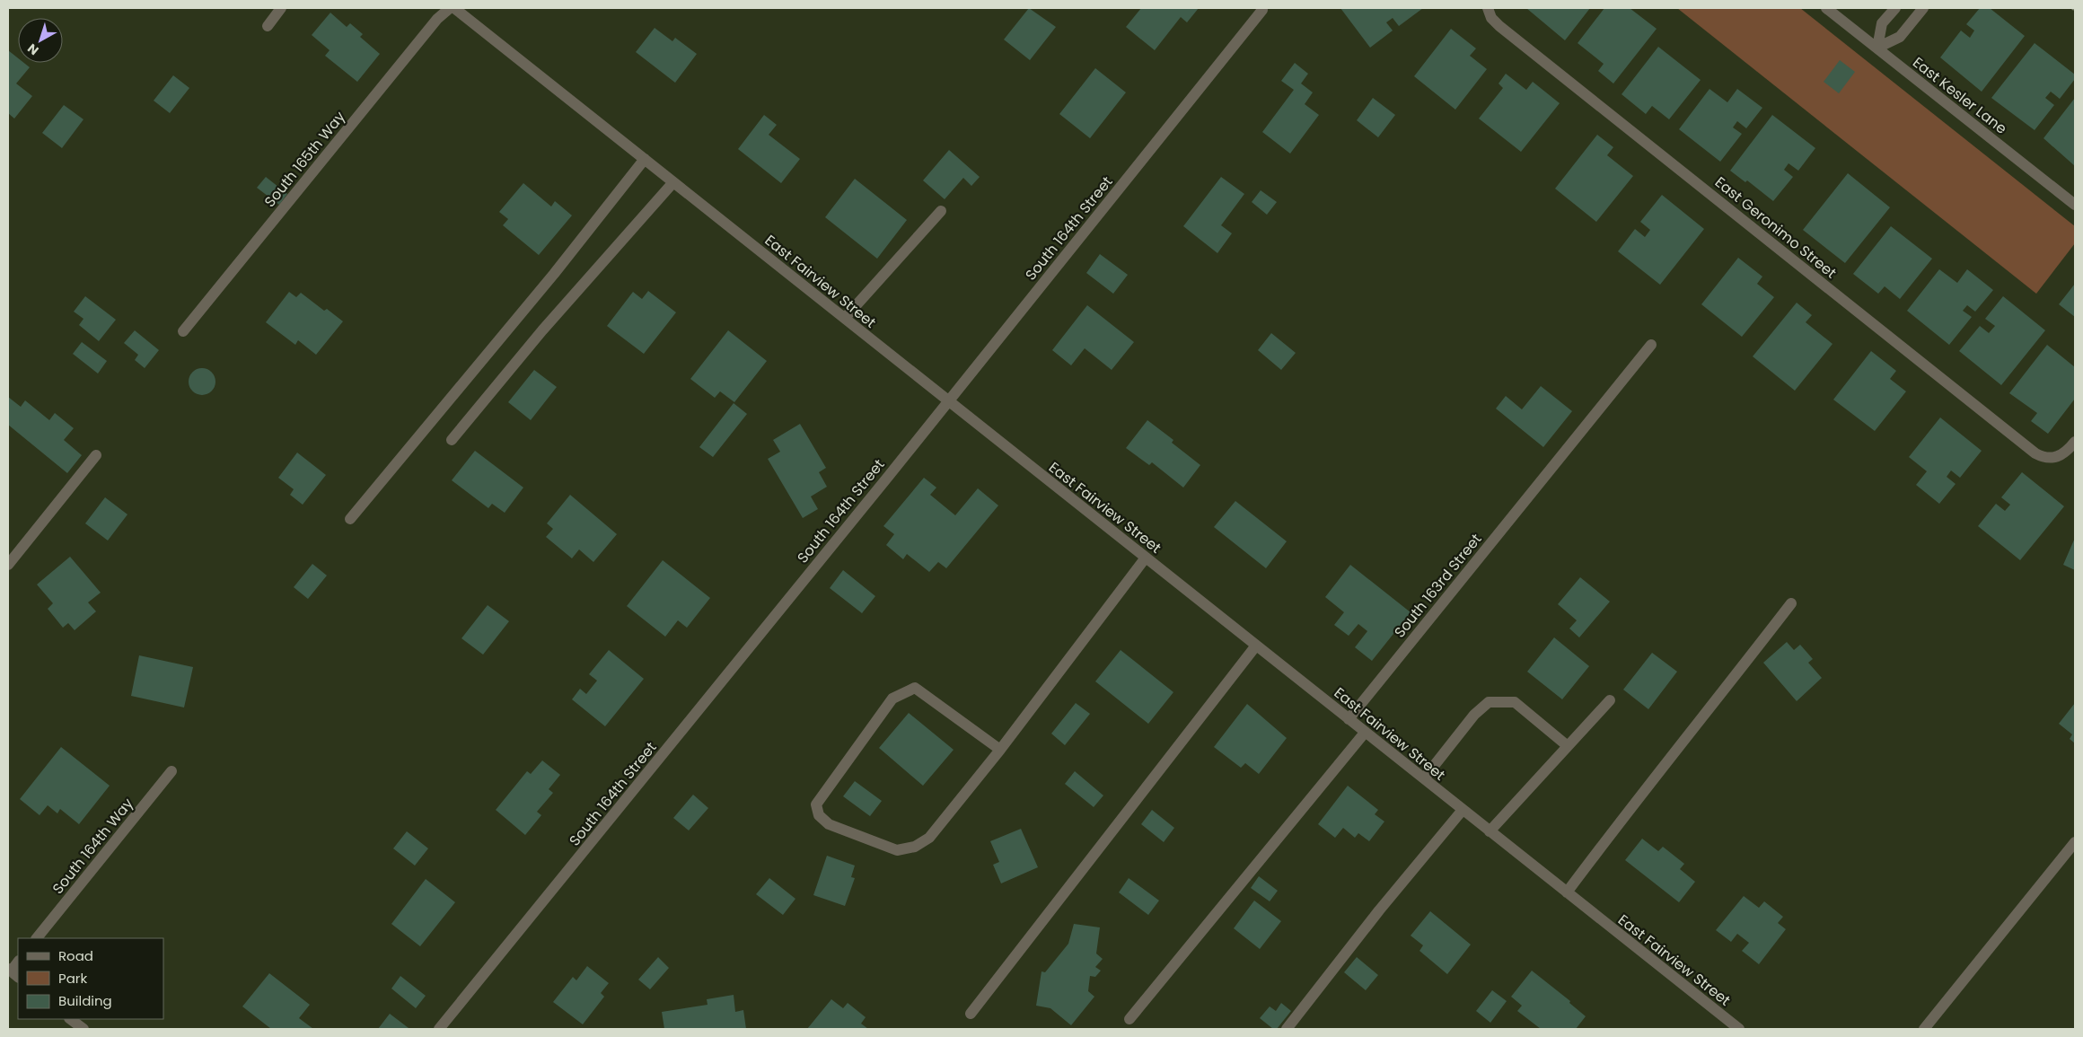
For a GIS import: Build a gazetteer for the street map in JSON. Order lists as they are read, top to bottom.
{
  "streets": {
    "street": [
      "East Kesler Lane",
      "South 165th Way",
      "East Geronimo Street",
      "South 164th Street",
      "East Fairview Street",
      "South 163rd Street",
      "South 164th Way"
    ]
  },
  "crossings": [
    ["South 164th Street", "East Fairview Street"],
    ["East Fairview Street", "South 163rd Street"]
  ],
  "legend": ["Road", "Park", "Building"],
  "north": "bottom left"
}
